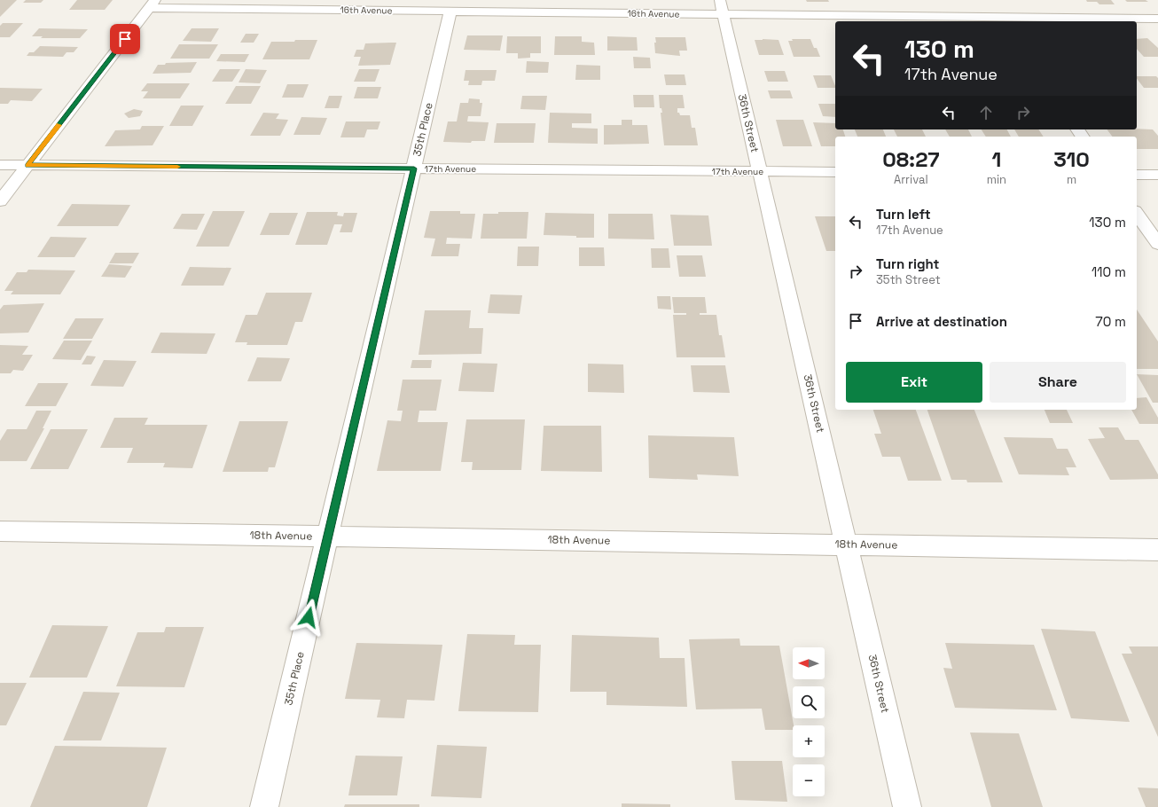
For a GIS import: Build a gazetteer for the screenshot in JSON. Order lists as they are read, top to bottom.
{
  "streets": {
    "street": [
      "16th Avenue",
      "36th Street",
      "35th Place",
      "17th Avenue",
      "18th Avenue"
    ]
  },
  "crossings": [
    ["16th Avenue", "36th Street"],
    ["16th Avenue", "35th Place"],
    ["36th Street", "17th Avenue"],
    ["36th Street", "18th Avenue"],
    ["35th Place", "17th Avenue"],
    ["35th Place", "18th Avenue"]
  ],
  "north": "left",
  "page": {
    "turn": ["130 m", "17th Avenue"],
    "eta": [
      "08:27",
      "Arrival",
      "1",
      "min",
      "310",
      "m"
    ],
    "list": [
      {
        "name": "Turn left",
        "note": "17th Avenue",
        "value": "130 m"
      },
      {
        "name": "Turn right",
        "note": "35th Street",
        "value": "110 m"
      },
      {
        "name": "Arrive at destination",
        "value": "70 m"
      }
    ],
    "buttons": ["Exit", "Share"],
    "map_buttons": ["+", "−"]
  }
}
